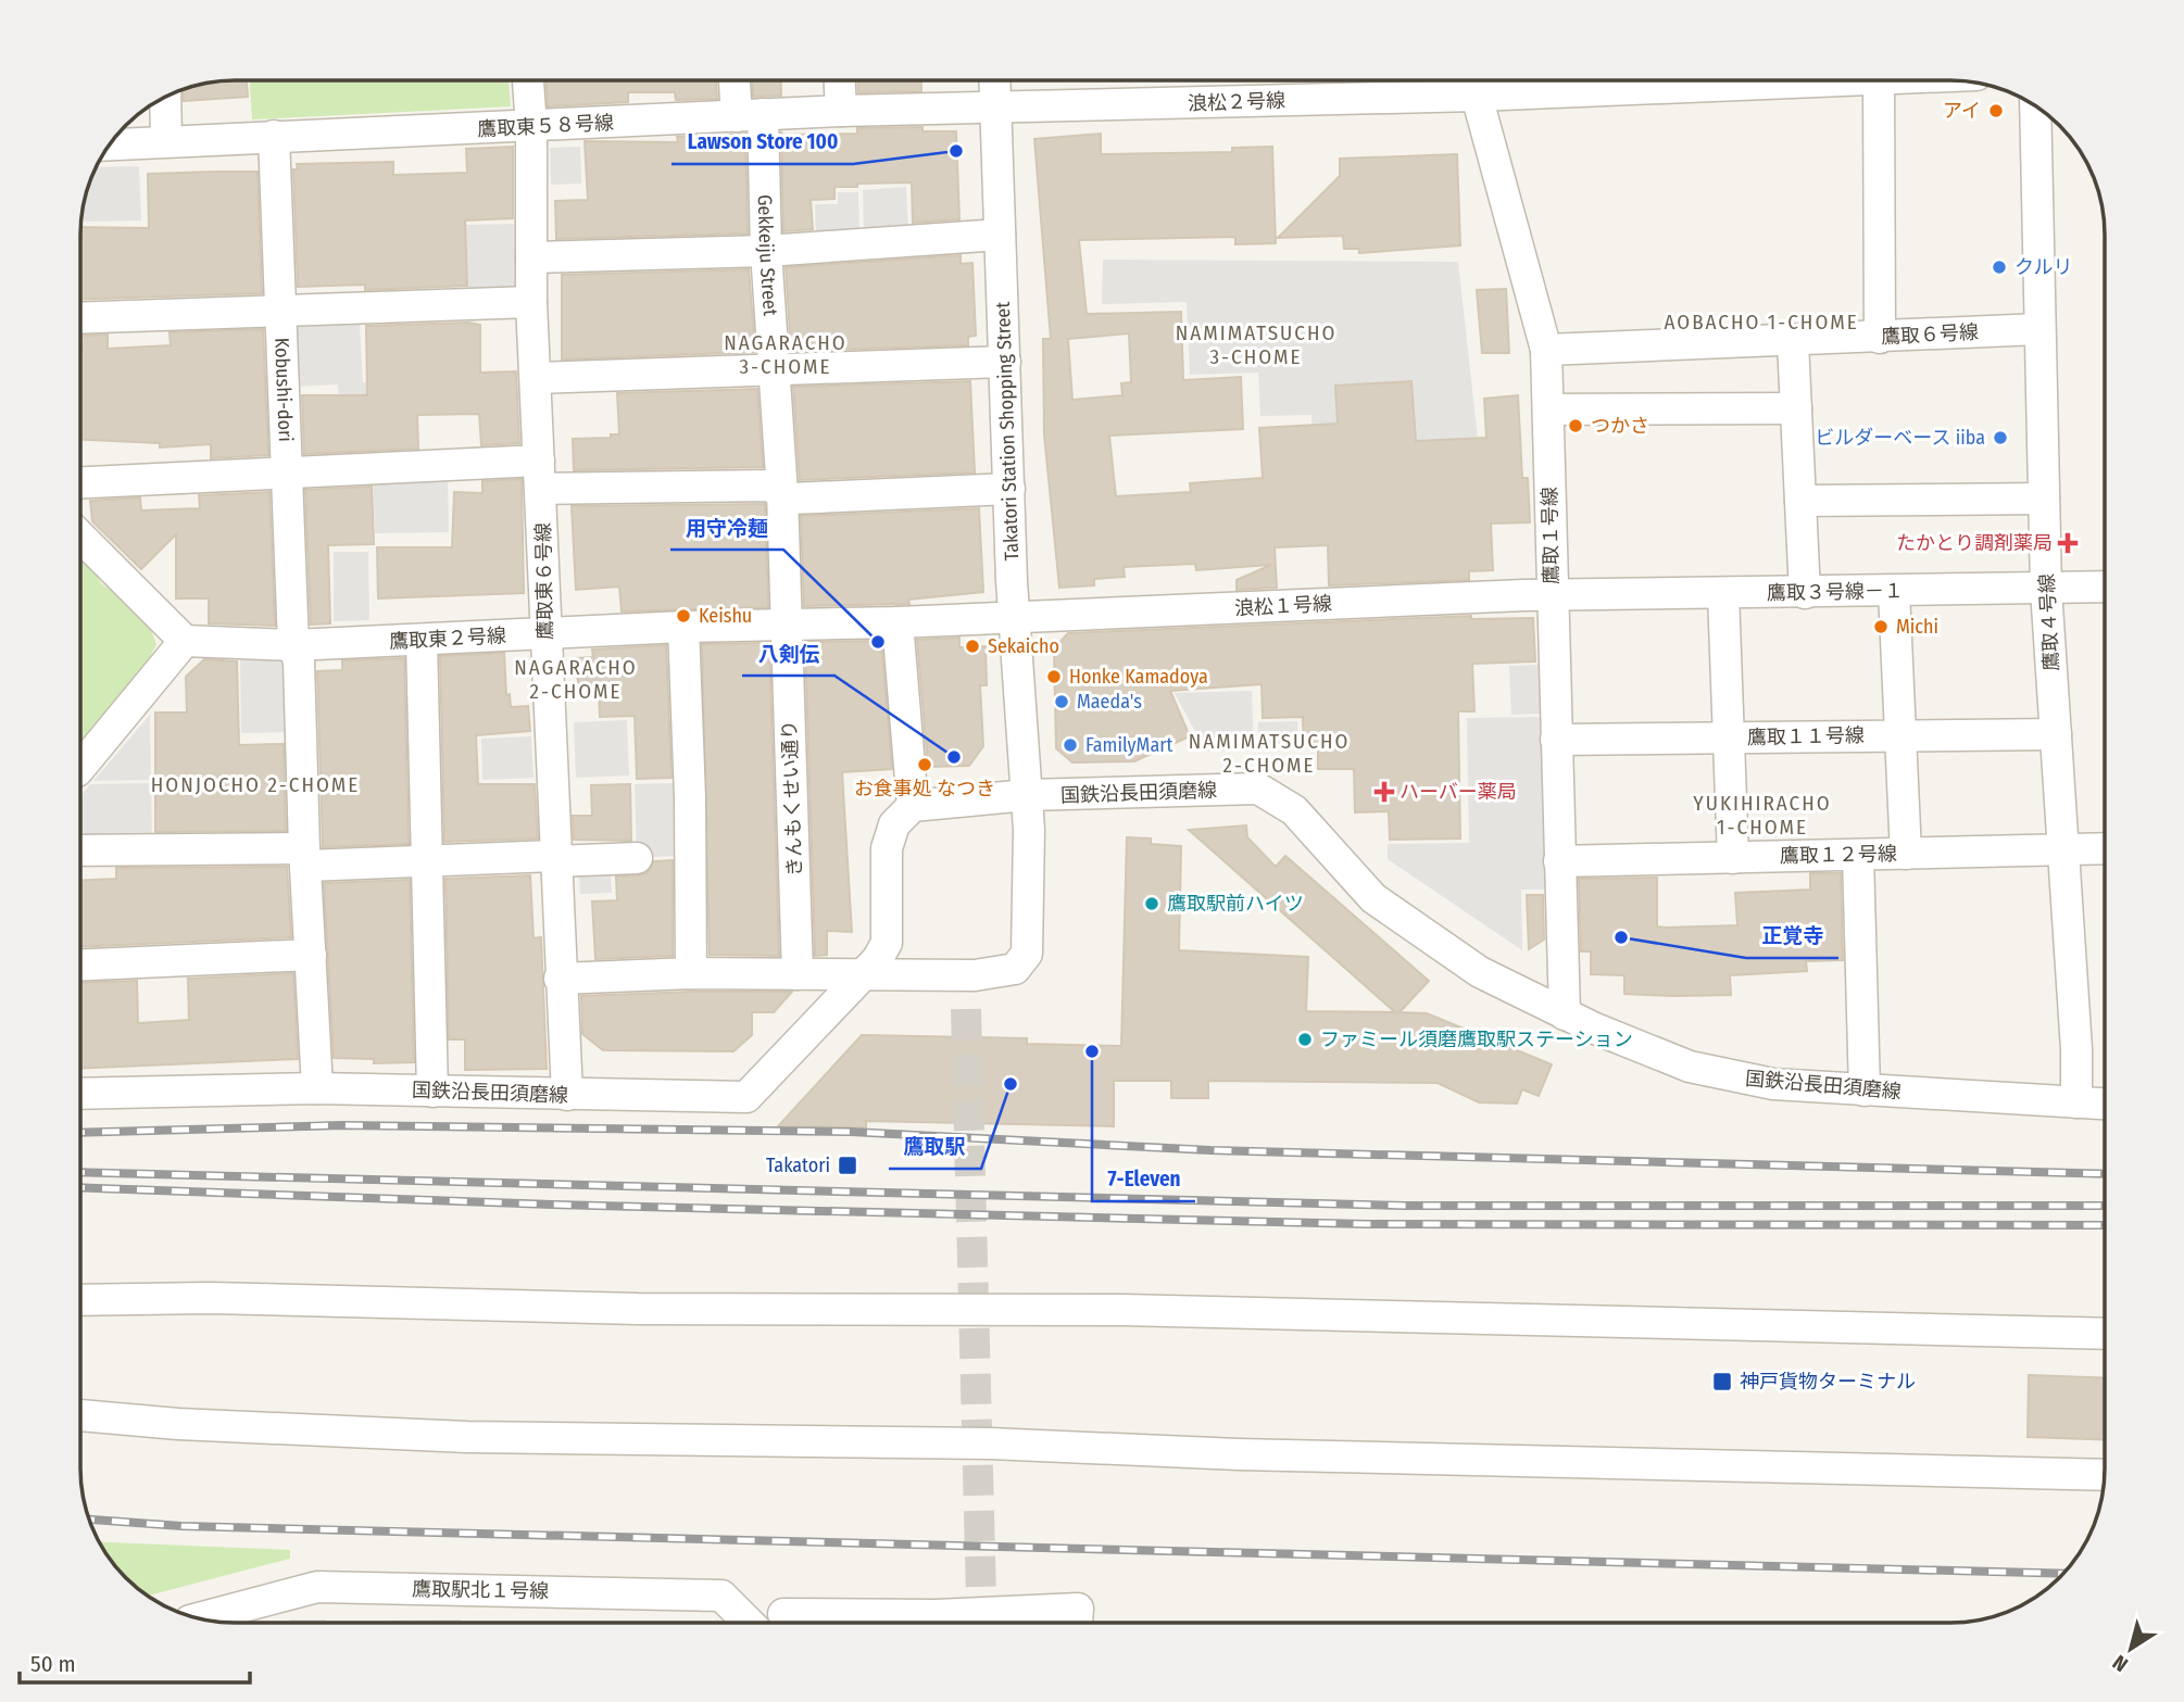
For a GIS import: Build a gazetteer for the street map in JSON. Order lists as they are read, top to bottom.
{
  "streets": {
    "street": [
      "浪松２号線",
      "鷹取東５８号線",
      "Gekkeiju Street",
      "鷹取６号線",
      "Kobushi-dori",
      "Takatori Station Shopping Street",
      "鷹取１号線",
      "鷹取東６号線",
      "鷹取３号線－１",
      "浪松１号線",
      "鷹取４号線",
      "鷹取東２号線",
      "鷹取１１号線",
      "国鉄沿長田須磨線",
      "きんもくせい通り",
      "鷹取１２号線",
      "鷹取駅北１号線"
    ]
  },
  "crossings": [
    ["浪松２号線", "鷹取東５８号線"],
    ["浪松２号線", "Takatori Station Shopping Street"],
    ["浪松２号線", "鷹取１号線"],
    ["鷹取東５８号線", "Gekkeiju Street"],
    ["鷹取東５８号線", "Kobushi-dori"],
    ["鷹取東５８号線", "Takatori Station Shopping Street"],
    ["鷹取東５８号線", "鷹取東６号線"],
    ["Gekkeiju Street", "鷹取東２号線"],
    ["Gekkeiju Street", "きんもくせい通り"],
    ["鷹取６号線", "鷹取１号線"],
    ["鷹取６号線", "鷹取４号線"],
    ["Kobushi-dori", "鷹取東２号線"],
    ["Kobushi-dori", "国鉄沿長田須磨線"],
    ["Takatori Station Shopping Street", "浪松１号線"],
    ["Takatori Station Shopping Street", "鷹取東２号線"],
    ["Takatori Station Shopping Street", "国鉄沿長田須磨線"],
    ["鷹取１号線", "鷹取３号線－１"],
    ["鷹取１号線", "浪松１号線"],
    ["鷹取１号線", "鷹取１１号線"],
    ["鷹取１号線", "国鉄沿長田須磨線"],
    ["鷹取１号線", "鷹取１２号線"],
    ["鷹取東６号線", "鷹取東２号線"],
    ["鷹取東６号線", "国鉄沿長田須磨線"],
    ["鷹取３号線－１", "浪松１号線"],
    ["鷹取３号線－１", "鷹取４号線"],
    ["浪松１号線", "鷹取東２号線"],
    ["鷹取４号線", "鷹取１１号線"],
    ["鷹取４号線", "国鉄沿長田須磨線"],
    ["鷹取４号線", "鷹取１２号線"],
    ["鷹取東２号線", "きんもくせい通り"]
  ],
  "districts": [
    "AOBACHO 1-CHOME",
    "NAMIMATSUCHO 3-CHOME",
    "NAGARACHO 3-CHOME",
    "NAGARACHO 2-CHOME",
    "NAMIMATSUCHO 2-CHOME",
    "HONJOCHO 2-CHOME",
    "YUKIHIRACHO 1-CHOME"
  ],
  "places": {
    "other": [
      "アイ",
      "Lawson Store 100",
      "クルリ",
      "つかさ",
      "ビルダーベース iiba",
      "Keishu",
      "Michi",
      "用守冷麺",
      "Sekaicho",
      "Honke Kamadoya",
      "Maeda's",
      "FamilyMart",
      "八剣伝",
      "お食事処 なつき",
      "鷹取駅前ハイツ",
      "正覚寺",
      "ファミール須磨鷹取駅ステーション",
      "7-Eleven",
      "鷹取駅"
    ],
    "health": ["たかとり調剤薬局", "ハーバー薬局"],
    "transit": ["Takatori", "神戸貨物ターミナル"]
  },
  "scale_bar": "50 m",
  "north": "bottom left"
}
